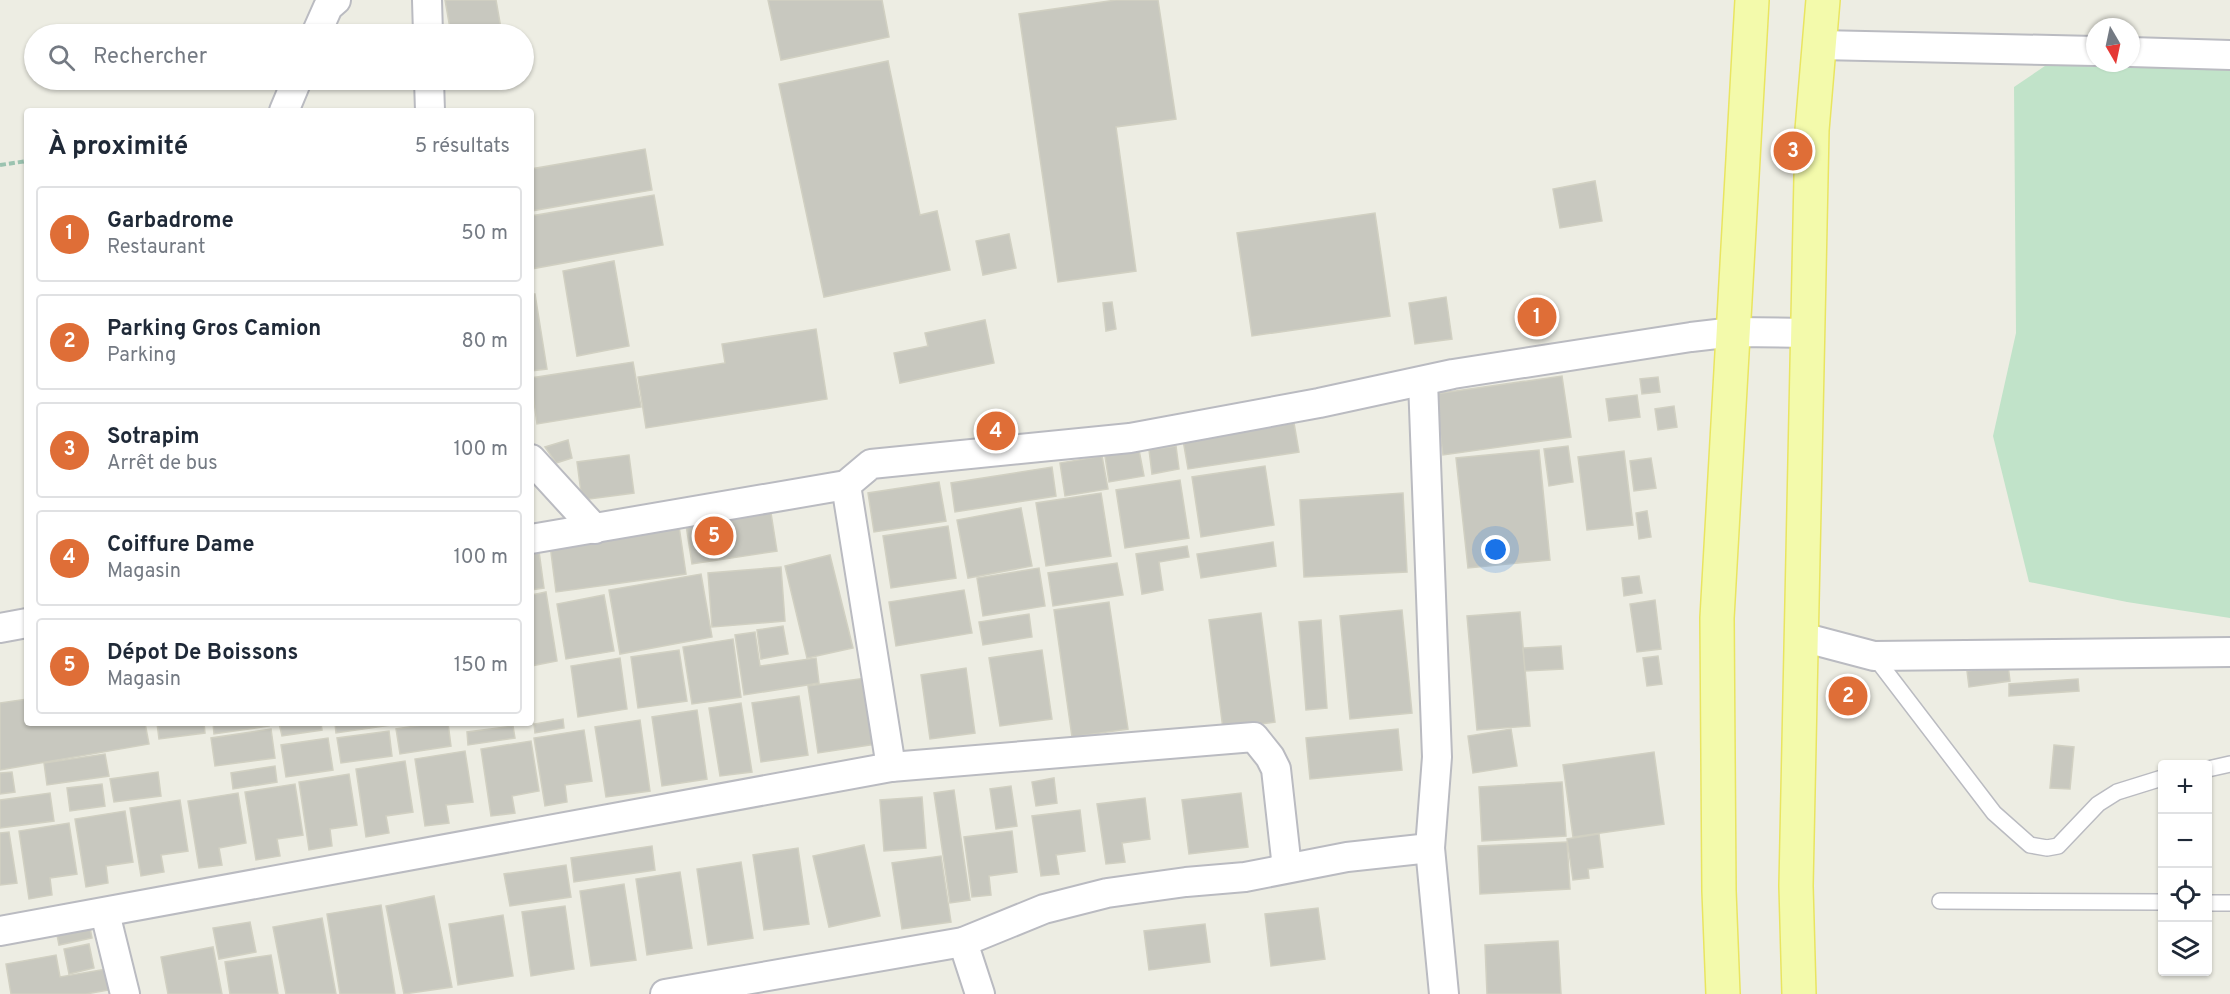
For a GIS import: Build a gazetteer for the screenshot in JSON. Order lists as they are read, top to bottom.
{
  "north": "bottom",
  "page": {
    "search": "Rechercher",
    "heading": ["À proximité", "5 résultats"],
    "pins": [
      "3",
      "1",
      "4",
      "5",
      "2"
    ],
    "list": [
      {
        "mark": "1",
        "name": "Garbadrome",
        "note": "Restaurant",
        "value": "50 m"
      },
      {
        "mark": "2",
        "name": "Parking Gros Camion",
        "note": "Parking",
        "value": "80 m"
      },
      {
        "mark": "3",
        "name": "Sotrapim",
        "note": "Arrêt de bus",
        "value": "100 m"
      },
      {
        "mark": "4",
        "name": "Coiffure Dame",
        "note": "Magasin",
        "value": "100 m"
      },
      {
        "mark": "5",
        "name": "Dépot De Boissons",
        "note": "Magasin",
        "value": "150 m"
      }
    ],
    "map_buttons": ["+", "−"]
  }
}
